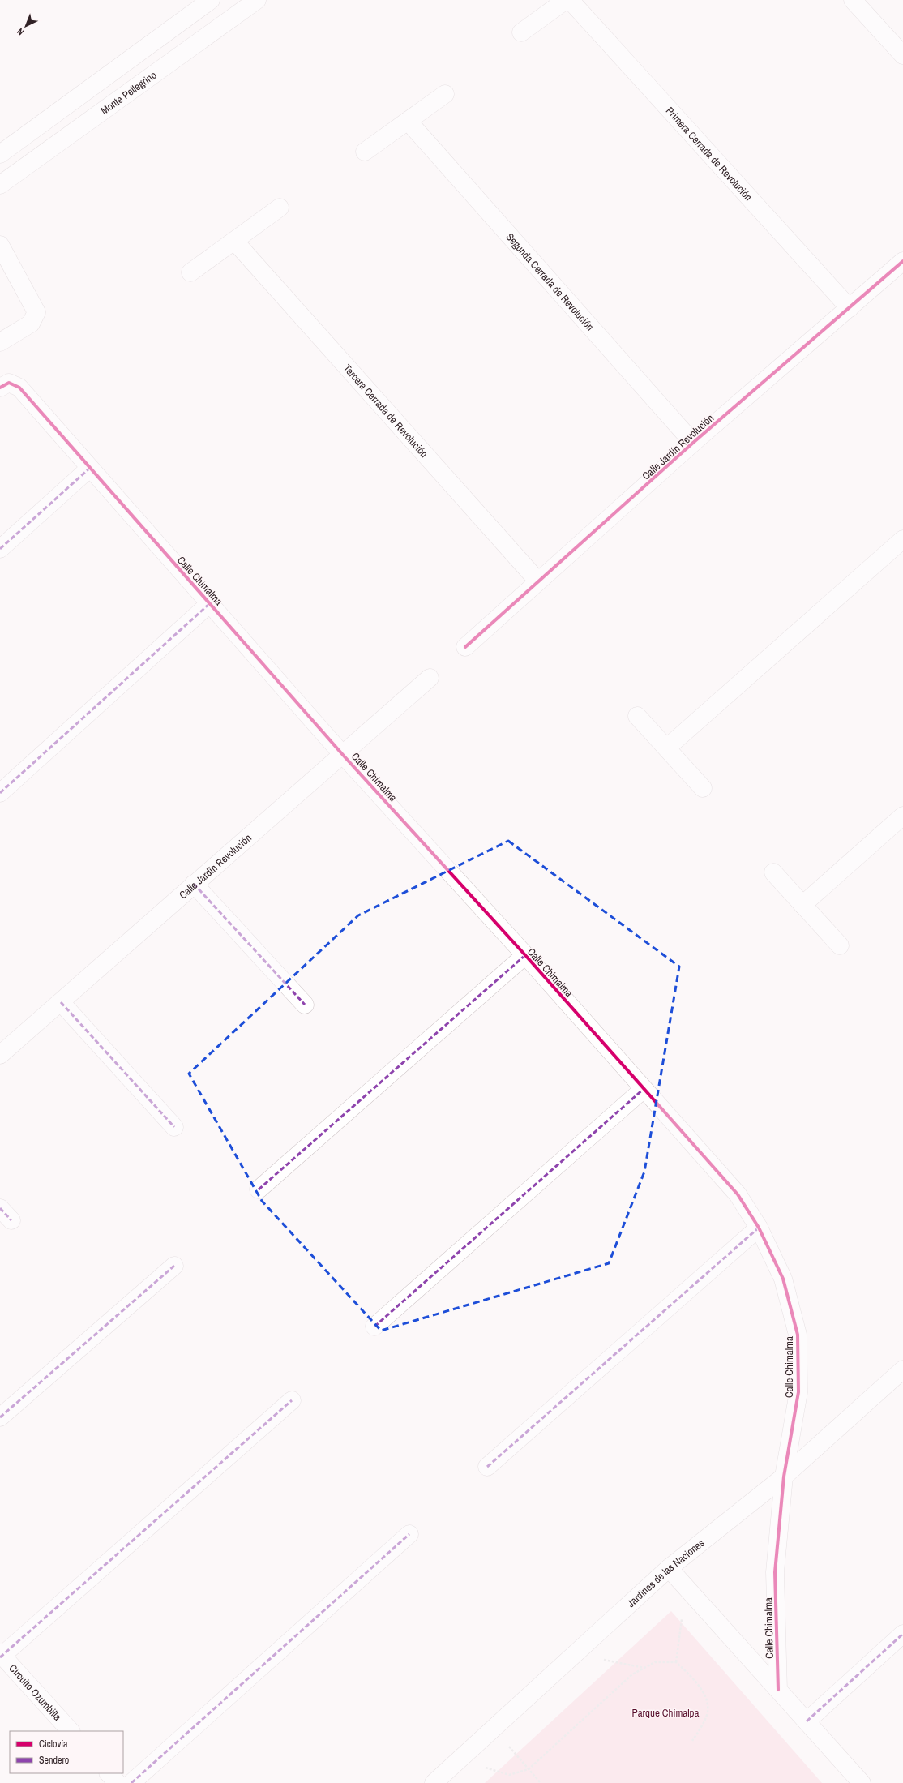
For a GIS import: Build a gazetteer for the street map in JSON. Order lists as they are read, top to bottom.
{
  "streets": {
    "street": [
      "Monte Pellegrino",
      "Primera Cerrada de Revolución",
      "Segunda Cerrada de Revolución",
      "Tercera Cerrada de Revolución",
      "Calle Jardín Revolución",
      "Calle Chimalma",
      "Jardines de las Naciones",
      "Circuito Ozumbilla"
    ]
  },
  "crossings": [
    ["Primera Cerrada de Revolución", "Calle Jardín Revolución"],
    ["Segunda Cerrada de Revolución", "Calle Jardín Revolución"],
    ["Tercera Cerrada de Revolución", "Calle Jardín Revolución"],
    ["Calle Jardín Revolución", "Calle Chimalma"],
    ["Calle Chimalma", "Jardines de las Naciones"]
  ],
  "parks": ["Parque Chimalpa"],
  "legend": ["Ciclovía", "Sendero"],
  "north": "bottom left"
}
